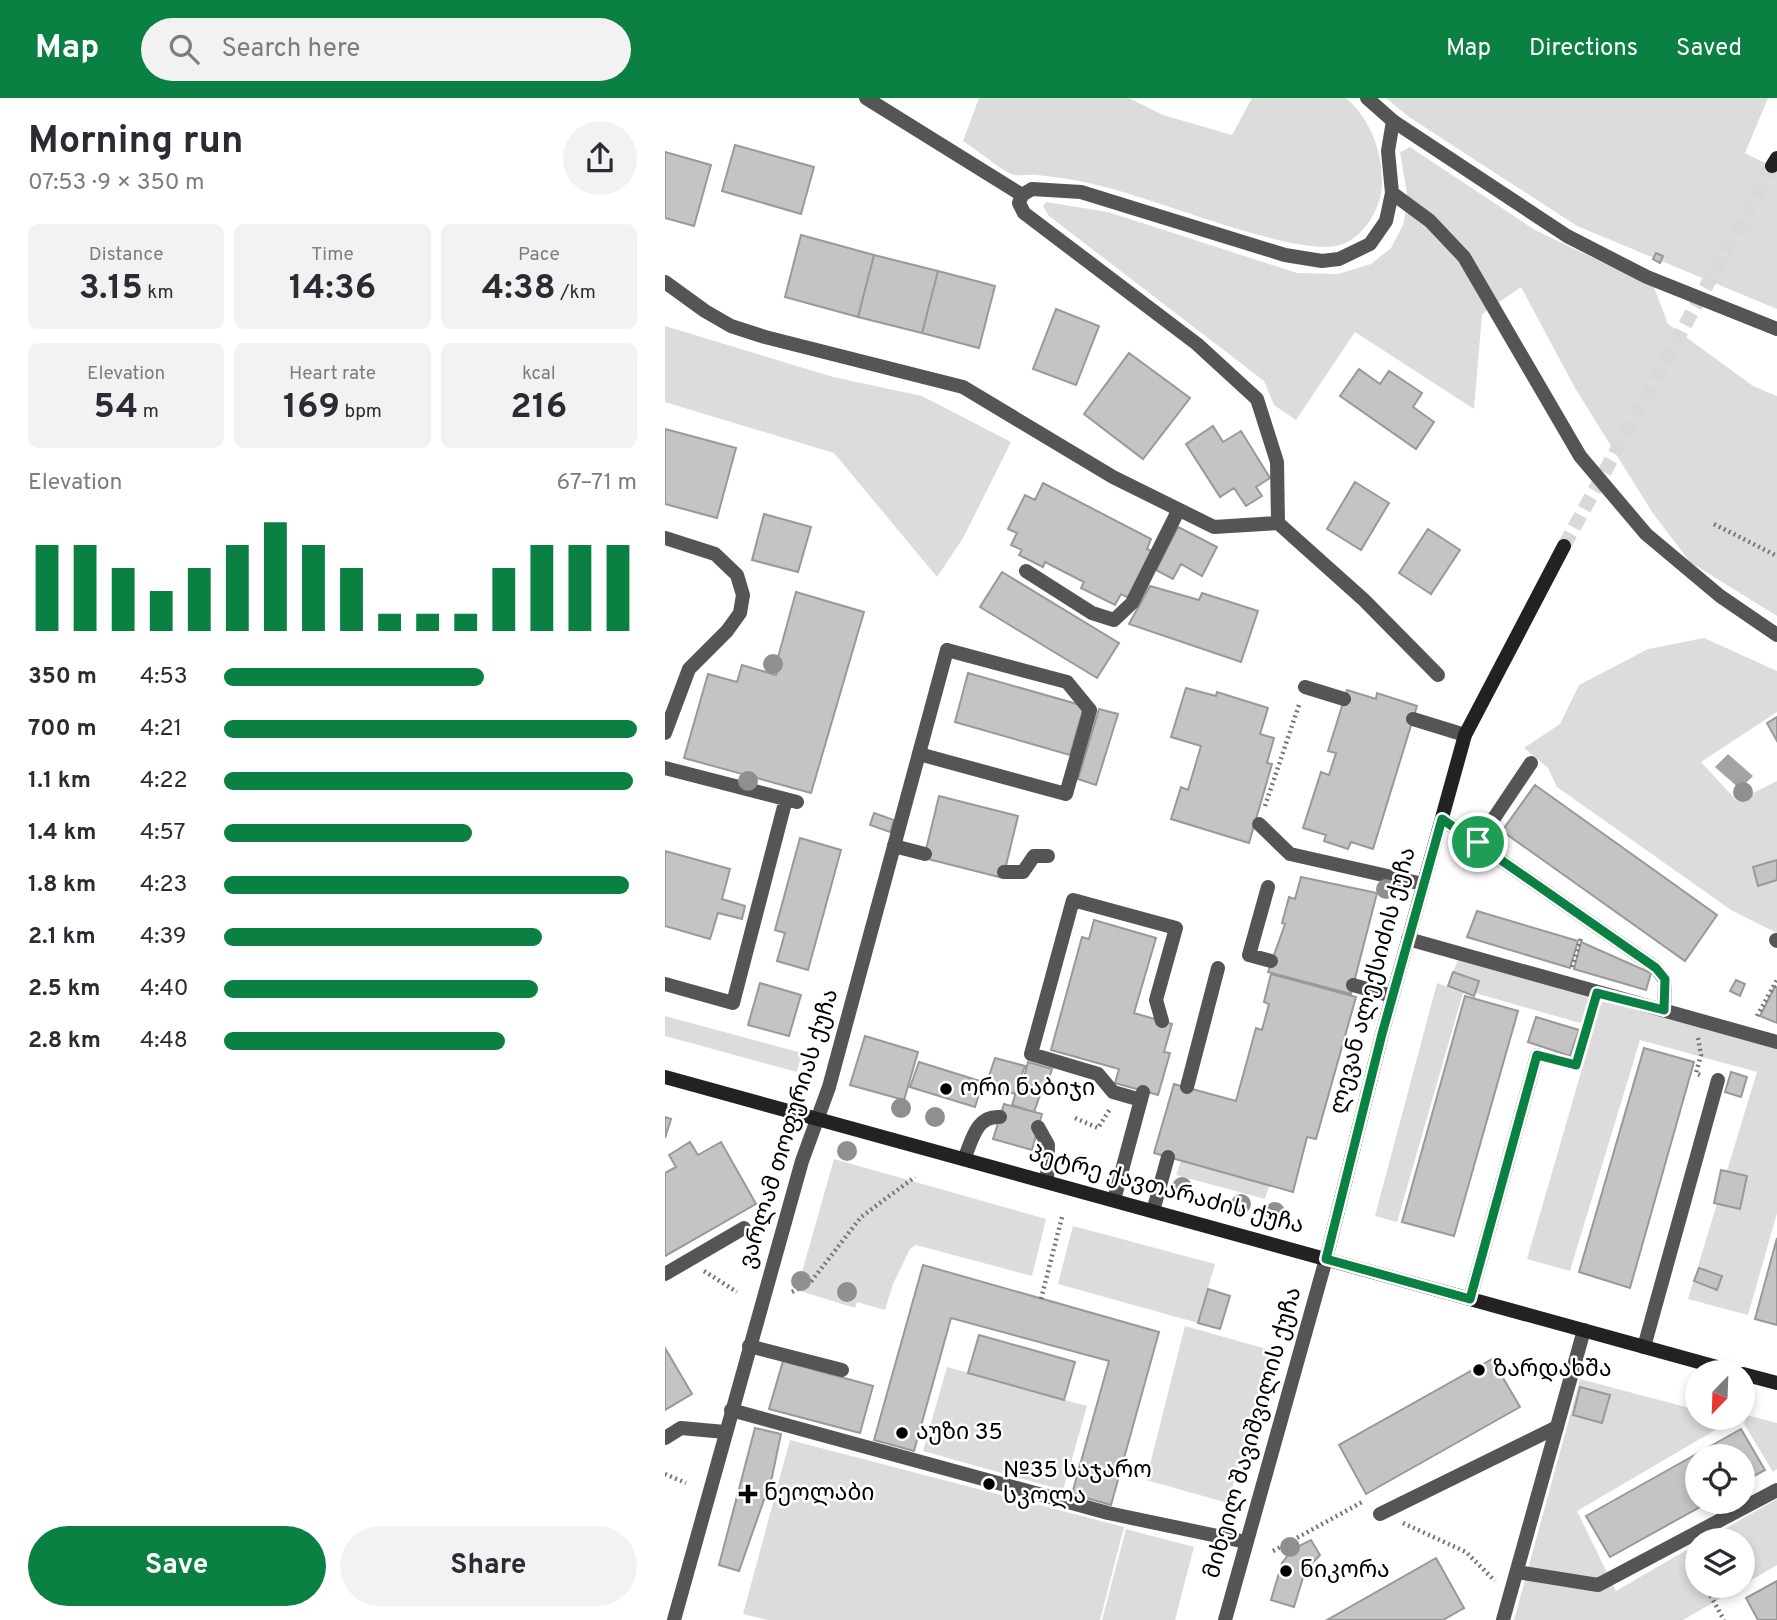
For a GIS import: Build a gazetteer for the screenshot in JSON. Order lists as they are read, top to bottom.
{
  "streets": {
    "main road": ["ლევან ალექსიძის ქუჩა", "პეტრე ქავთარაძის ქუჩა"],
    "street": ["ვარლამ თოფურიას ქუჩა", "მიხეილ შავიშვილის ქუჩა"]
  },
  "crossings": [
    ["ლევან ალექსიძის ქუჩა", "პეტრე ქავთარაძის ქუჩა"],
    ["ლევან ალექსიძის ქუჩა", "მიხეილ შავიშვილის ქუჩა"],
    ["ვარლამ თოფურიას ქუჩა", "პეტრე ქავთარაძის ქუჩა"],
    ["პეტრე ქავთარაძის ქუჩა", "მიხეილ შავიშვილის ქუჩა"]
  ],
  "places": {
    "other": [
      "ორი ნაბიჯი",
      "ზარდახშა",
      "აუზი 35",
      "№35 საჯარო სკოლა",
      "ნიკორა"
    ],
    "health": ["ნეოლაბი"]
  },
  "north": "bottom left",
  "page": {
    "header": "Map",
    "search": "Search here",
    "nav": ["Map", "Directions", "Saved"],
    "heading": ["Morning run", "07:53 · 9 × 350 m"],
    "stats": [
      ["Distance", "3.15 km"],
      ["Time", "14:36"],
      ["Pace", "4:38 /km"],
      ["Elevation", "54 m"],
      ["Heart rate", "169 bpm"],
      ["kcal", "216"]
    ],
    "chart": ["Elevation", "67–71 m"],
    "list": [
      {
        "name": "350 m",
        "note": "4:53"
      },
      {
        "name": "700 m",
        "note": "4:21"
      },
      {
        "name": "1.1 km",
        "note": "4:22"
      },
      {
        "name": "1.4 km",
        "note": "4:57"
      },
      {
        "name": "1.8 km",
        "note": "4:23"
      },
      {
        "name": "2.1 km",
        "note": "4:39"
      },
      {
        "name": "2.5 km",
        "note": "4:40"
      },
      {
        "name": "2.8 km",
        "note": "4:48"
      }
    ],
    "buttons": ["Save", "Share"]
  }
}
